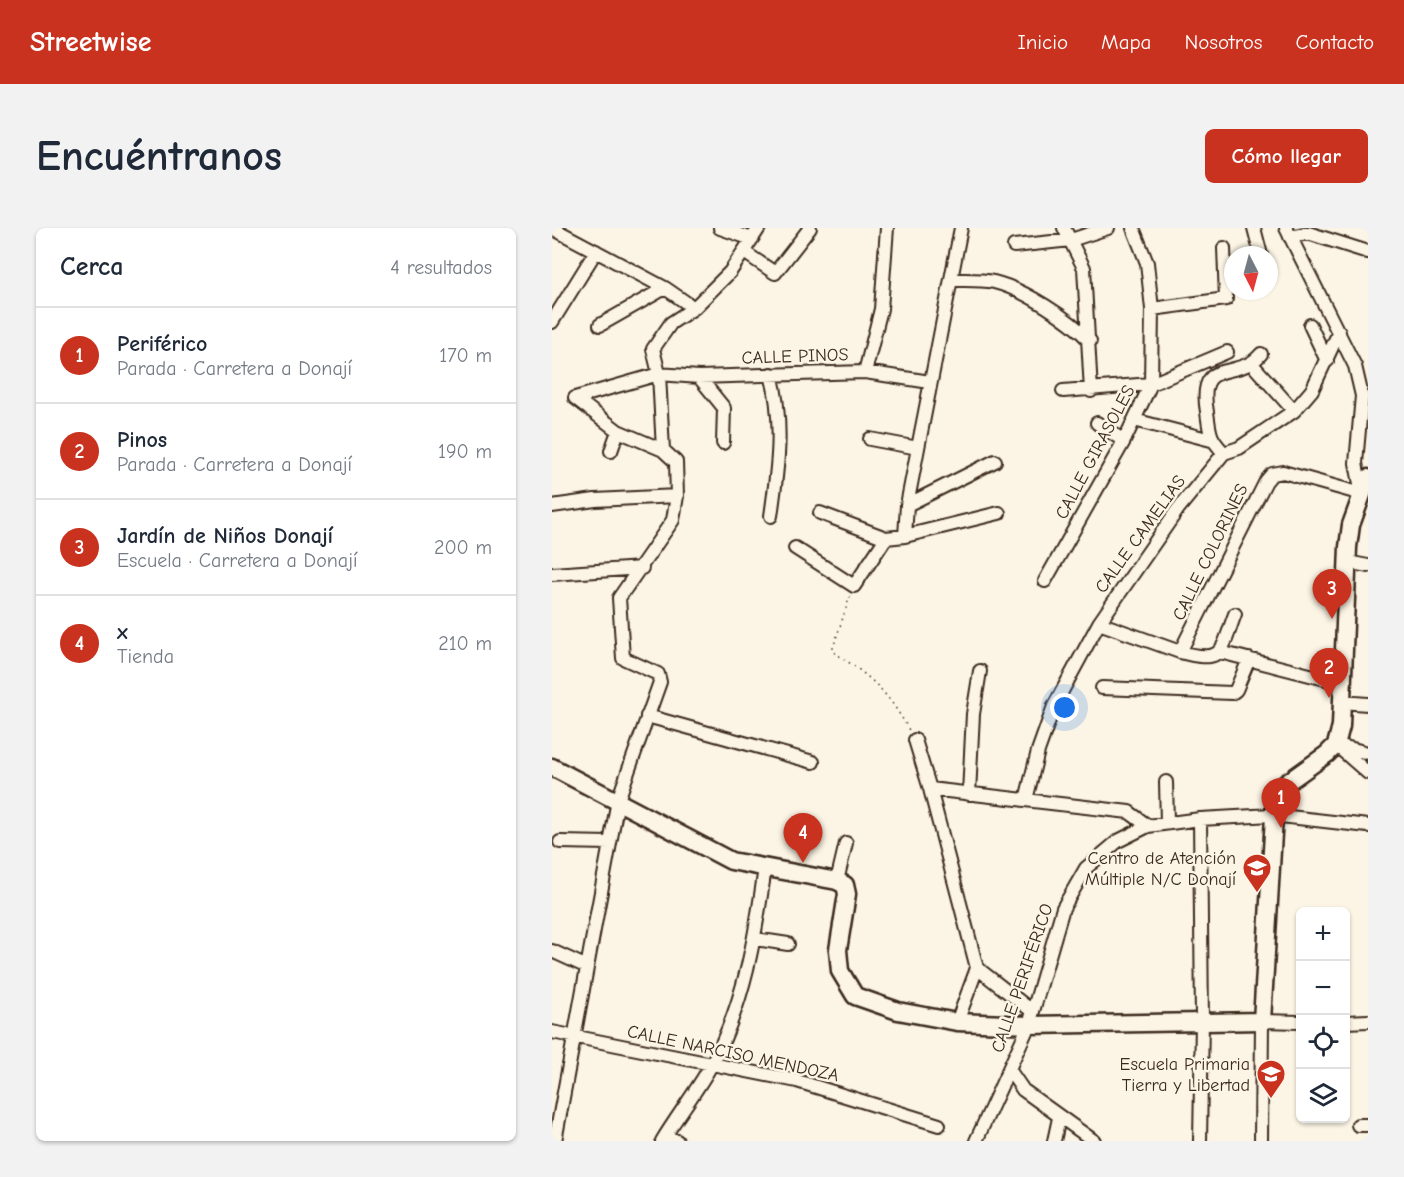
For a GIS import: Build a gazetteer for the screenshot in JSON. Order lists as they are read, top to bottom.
{
  "streets": {
    "street": [
      "CALLE PINOS",
      "CALLE GIRASOLES",
      "CALLE CAMELIAS",
      "CALLE COLORINES",
      "CALLE PERIFÉRICO",
      "CALLE NARCISO MENDOZA"
    ]
  },
  "places": {
    "school or university": ["Centro de Atención Múltiple N/C Donají", "Escuela Primaria Tierra y Libertad"]
  },
  "north": "bottom",
  "page": {
    "header": "Streetwise",
    "nav": [
      "Inicio",
      "Mapa",
      "Nosotros",
      "Contacto"
    ],
    "buttons": "Cómo llegar",
    "title": "Encuéntranos",
    "heading": ["Cerca", "4 resultados"],
    "list": [
      {
        "mark": "1",
        "name": "Periférico",
        "note": "Parada · Carretera a Donají",
        "value": "170 m"
      },
      {
        "mark": "2",
        "name": "Pinos",
        "note": "Parada · Carretera a Donají",
        "value": "190 m"
      },
      {
        "mark": "3",
        "name": "Jardín de Niños Donají",
        "note": "Escuela · Carretera a Donají",
        "value": "200 m"
      },
      {
        "mark": "4",
        "name": "x",
        "note": "Tienda",
        "value": "210 m"
      }
    ],
    "pins": [
      "3",
      "2",
      "1",
      "4"
    ],
    "map_buttons": ["+", "−"]
  }
}
